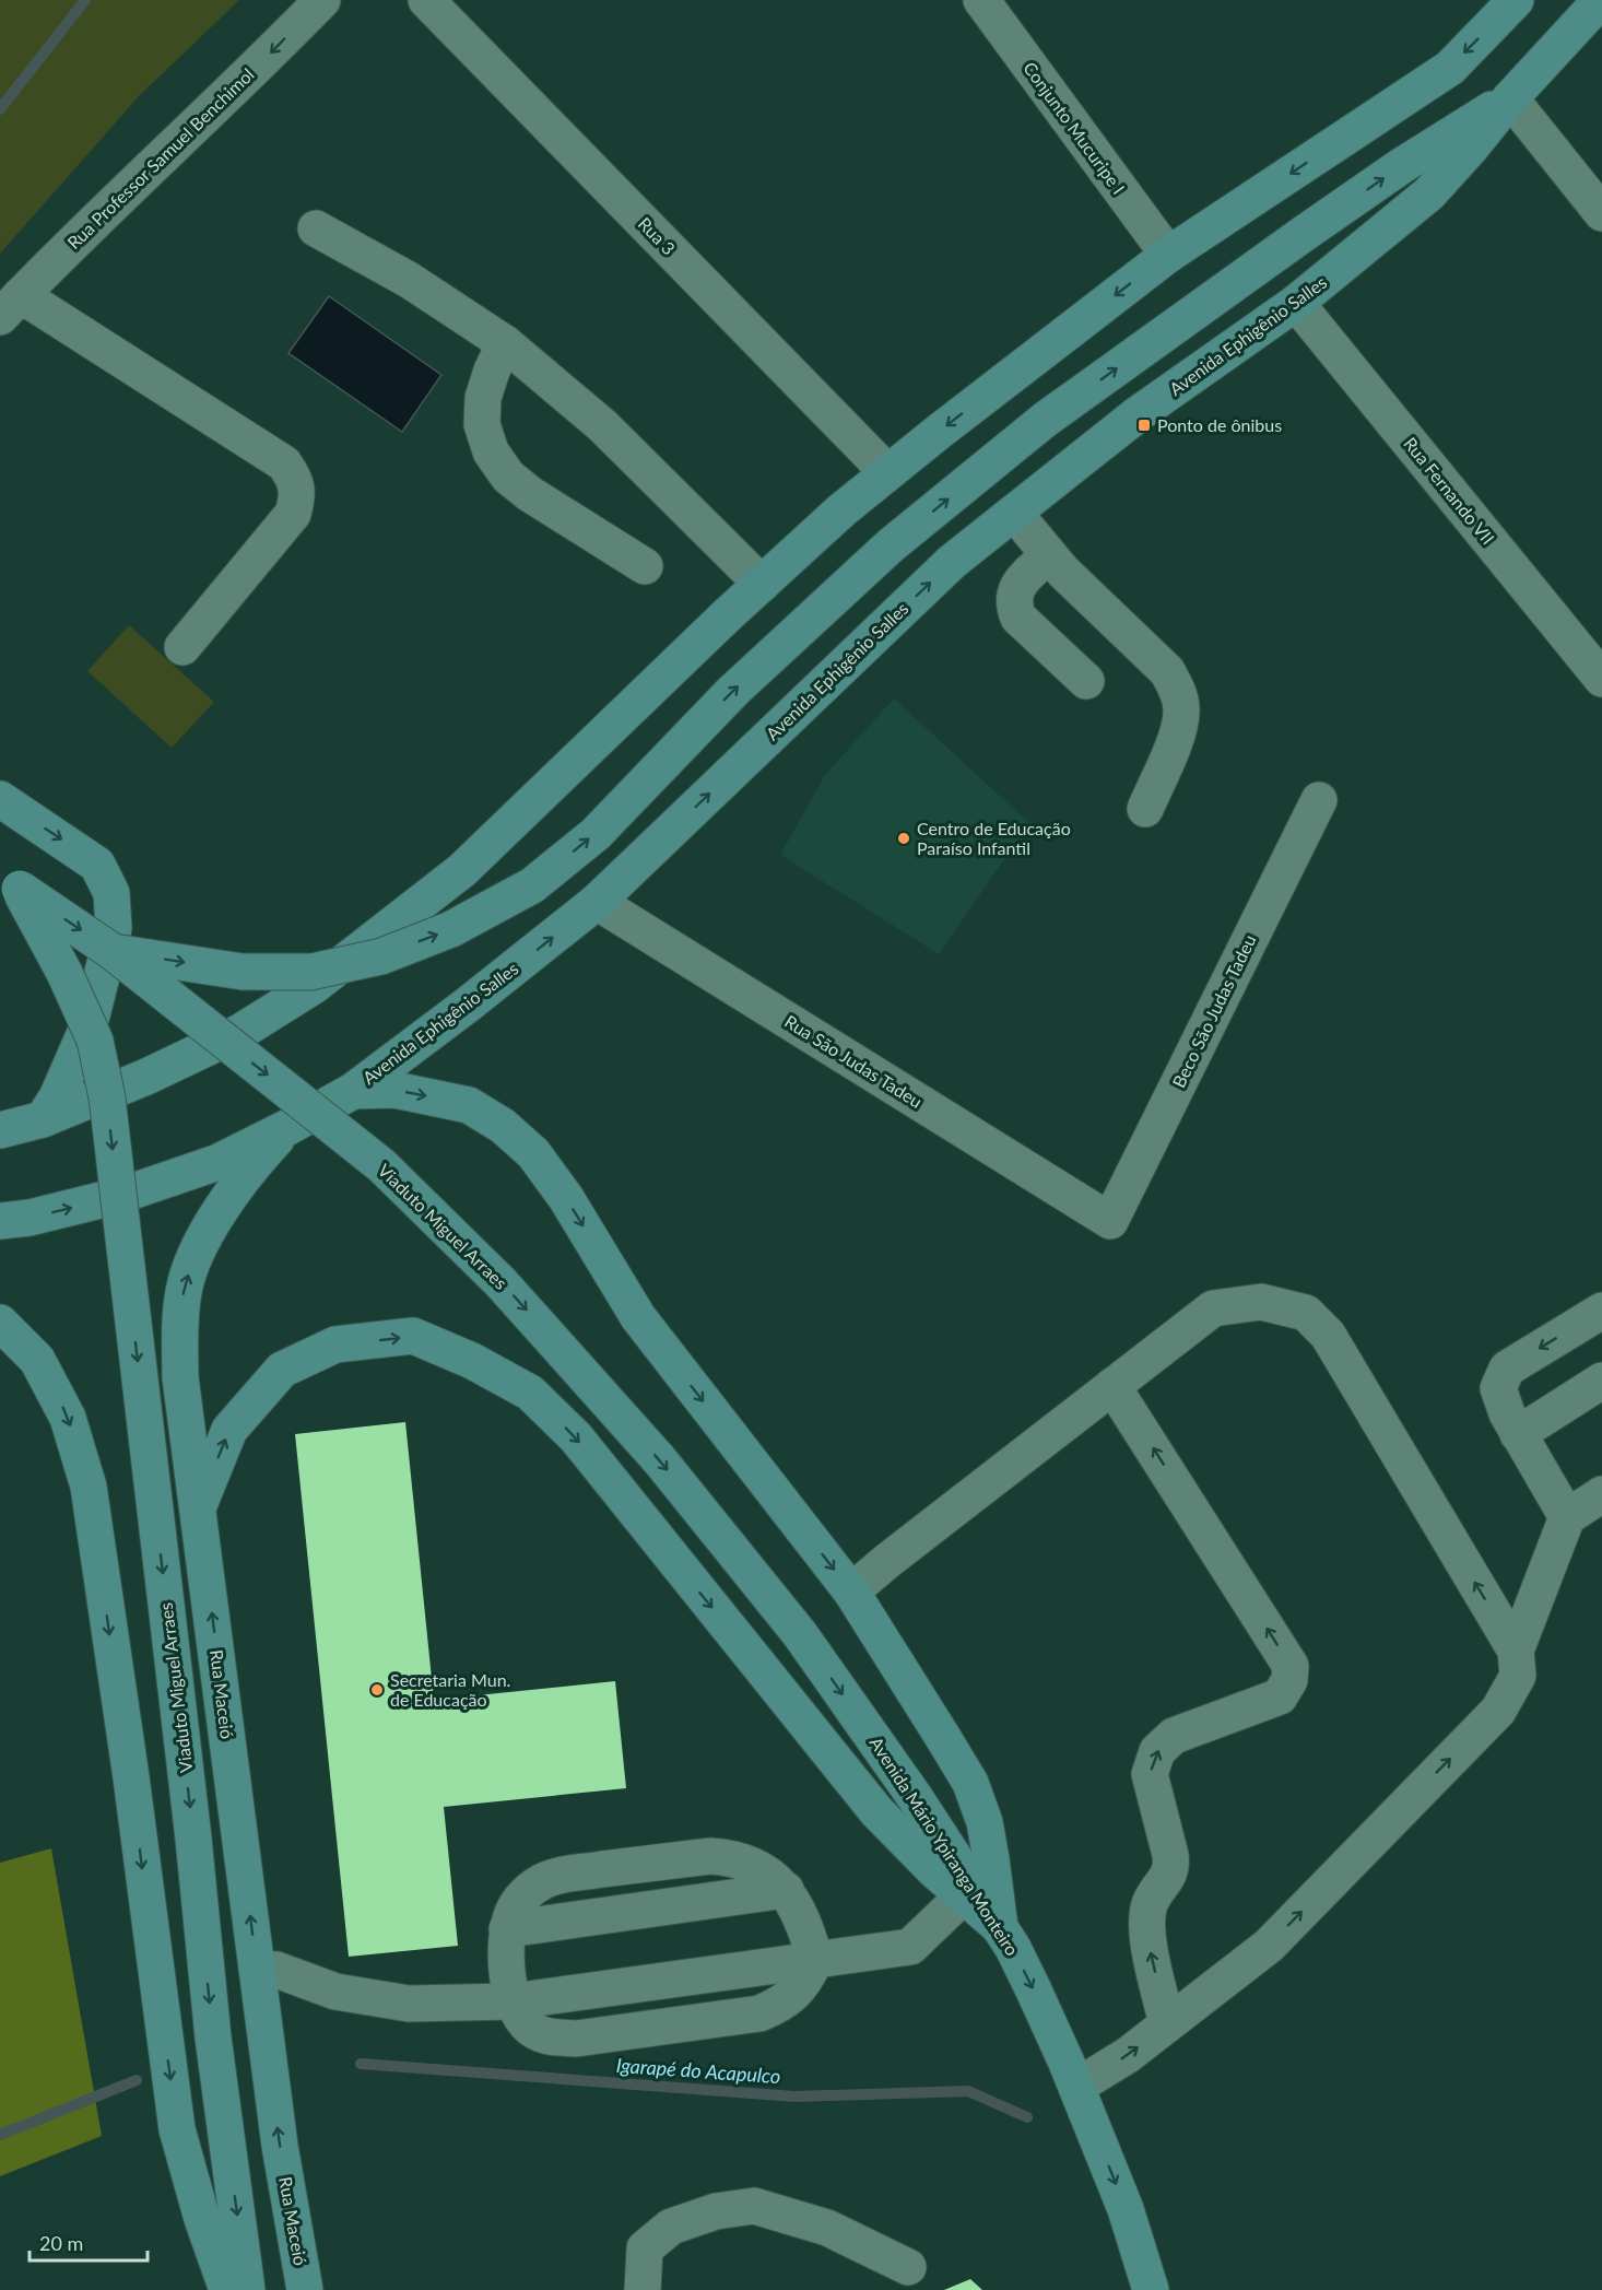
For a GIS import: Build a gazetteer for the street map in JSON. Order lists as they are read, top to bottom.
{
  "streets": {
    "main road": [
      "Avenida Ephigênio Salles",
      "Viaduto Miguel Arraes",
      "Rua Maceió",
      "Avenida Mário Ypiranga Monteiro"
    ],
    "street": [
      "Conjunto Mucuripe I",
      "Rua Professor Samuel Benchimol",
      "Rua 3",
      "Rua Fernando VII",
      "Beco São Judas Tadeu",
      "Rua São Judas Tadeu"
    ]
  },
  "crossings": [
    ["Avenida Ephigênio Salles", "Rua Fernando VII"],
    ["Avenida Ephigênio Salles", "Rua São Judas Tadeu"],
    ["Avenida Ephigênio Salles", "Rua Maceió"],
    ["Beco São Judas Tadeu", "Rua São Judas Tadeu"],
    ["Viaduto Miguel Arraes", "Avenida Mário Ypiranga Monteiro"]
  ],
  "one_way": ["Rua Professor Samuel Benchimol"],
  "water": ["Igarapé do Acapulco"],
  "places": {
    "transit": ["Ponto de ônibus"],
    "other": ["Centro de Educação Paraíso Infantil", "Secretaria Mun. de Educação"]
  },
  "scale_bar": "20 m"
}
